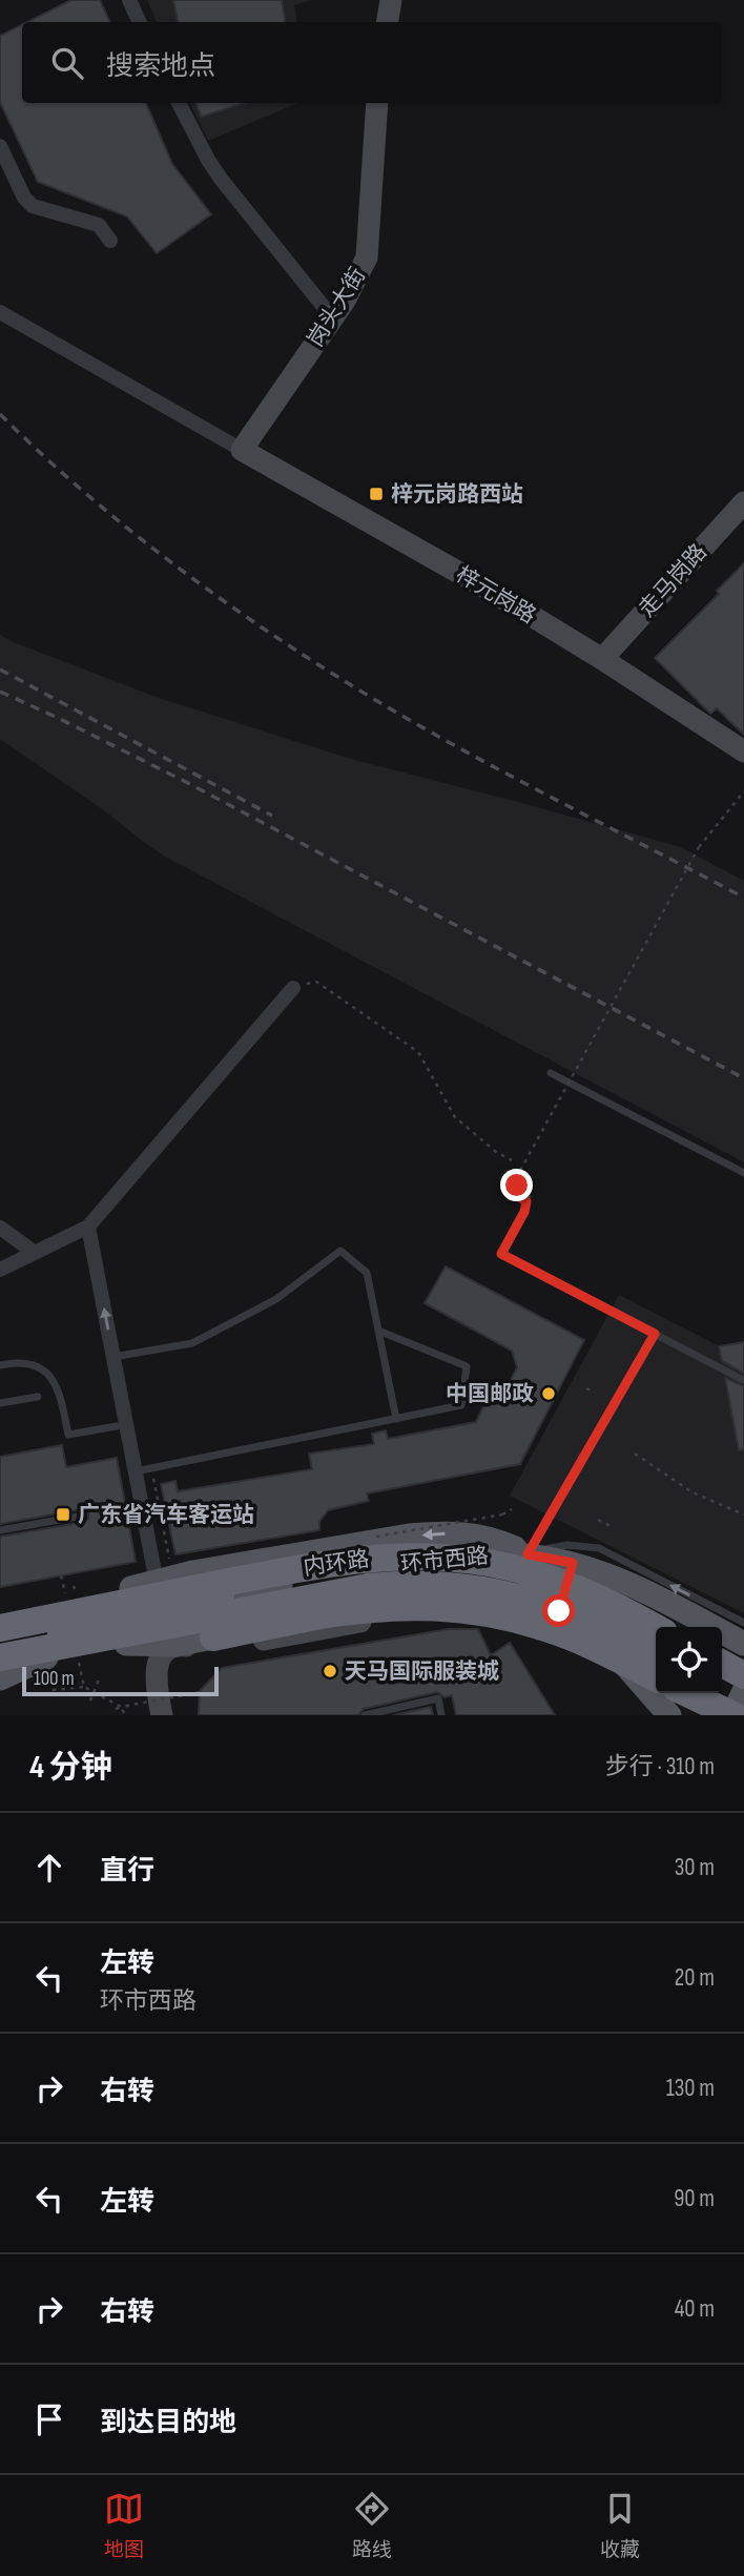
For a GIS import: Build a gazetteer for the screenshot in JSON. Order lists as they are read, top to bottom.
{
  "streets": {
    "highway": ["内环路"],
    "main road": ["环市西路"],
    "street": ["岗头大街", "走马岗路", "梓元岗路"]
  },
  "crossings": [
    ["岗头大街", "梓元岗路"],
    ["走马岗路", "梓元岗路"],
    ["环市西路", "内环路"]
  ],
  "places": {
    "transit": ["梓元岗路西站", "广东省汽车客运站"],
    "other": ["中国邮政", "天马国际服装城"]
  },
  "scale_bar": "100 m",
  "page": {
    "search": "搜索地点",
    "scale": "100 m",
    "heading": ["4 分钟", "步行 · 310 m"],
    "list": [
      ["直行", "30 m"],
      ["左转", "环市西路", "20 m"],
      ["右转", "130 m"],
      ["左转", "90 m"],
      ["右转", "40 m"],
      "到达目的地"
    ],
    "nav": ["地图", "路线", "收藏"]
  }
}
